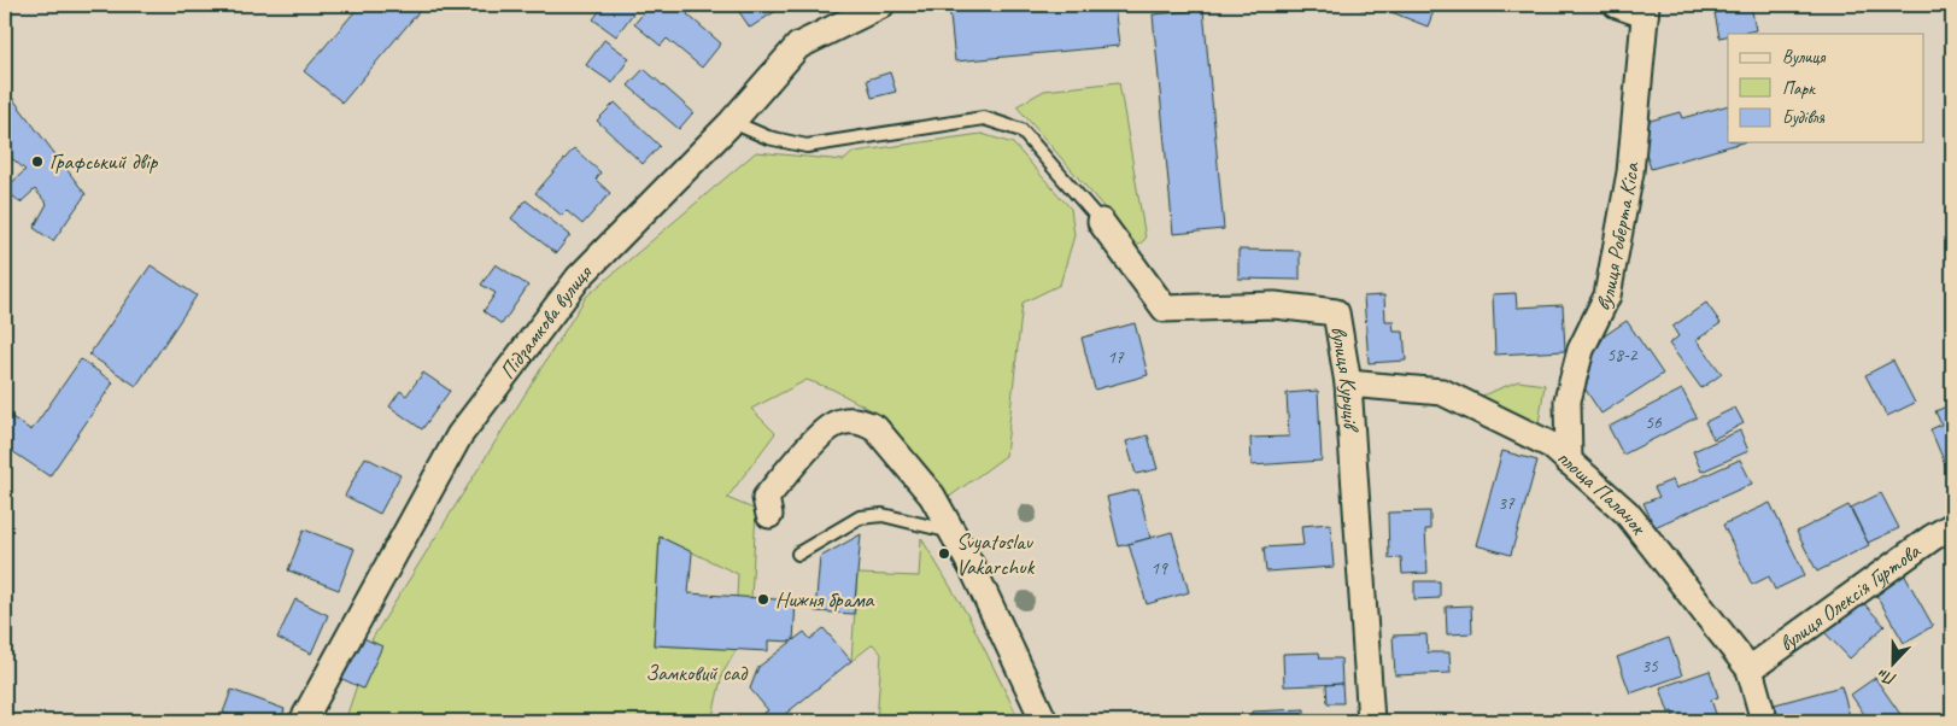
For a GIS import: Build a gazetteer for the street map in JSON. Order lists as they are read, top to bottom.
{
  "streets": {
    "street": [
      "вулиця Роберта Кіса",
      "Підзамкова вулиця",
      "вулиця Куруців",
      "площа Паланок",
      "вулиця Олексія Гуртова"
    ]
  },
  "crossings": [
    ["вулиця Роберта Кіса", "площа Паланок"],
    ["вулиця Куруців", "площа Паланок"],
    ["площа Паланок", "вулиця Олексія Гуртова"]
  ],
  "parks": ["Замковий сад"],
  "places": ["Графський двір", "Svyatoslav Vakarchuk", "Нижня брама"],
  "house_numbers": [
    "58-2",
    "17",
    "56",
    "37",
    "19",
    "35"
  ],
  "legend": ["Вулиця", "Парк", "Будівля"],
  "north": "bottom"
}
